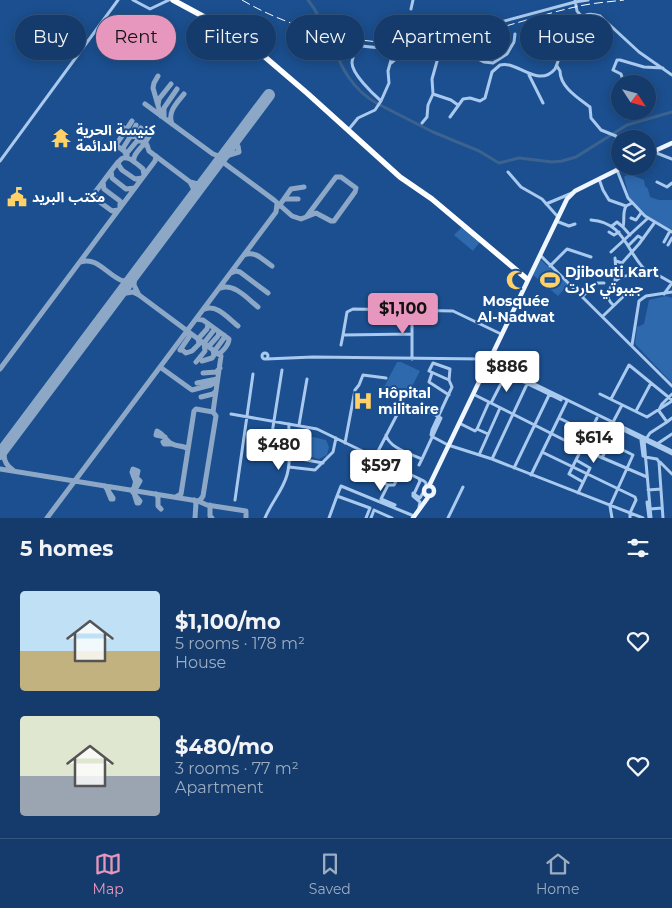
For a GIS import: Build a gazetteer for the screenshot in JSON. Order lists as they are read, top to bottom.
{
  "places": {
    "temple": ["كنيسة الحرية الدائمة"],
    "public building": ["مكتب البريد"],
    "mosque": ["Mosquée Al-Nadwat"],
    "sports": ["Djibouti Kart جيبوتي كارت"],
    "hospital": ["Hôpital militaire"]
  },
  "north": "bottom right",
  "page": {
    "chip": [
      "Buy",
      "Rent",
      "Filters",
      "New",
      "Apartment",
      "House"
    ],
    "price": [
      "$1,100",
      "$886",
      "$614",
      "$480",
      "$597"
    ],
    "heading": "5 homes",
    "list": [
      {
        "name": "$1,100/mo",
        "note": "5 rooms · 178 m² · House"
      },
      {
        "name": "$480/mo",
        "note": "3 rooms · 77 m² · Apartment"
      }
    ],
    "tabs": ["Map", "Saved", "Home"]
  }
}
